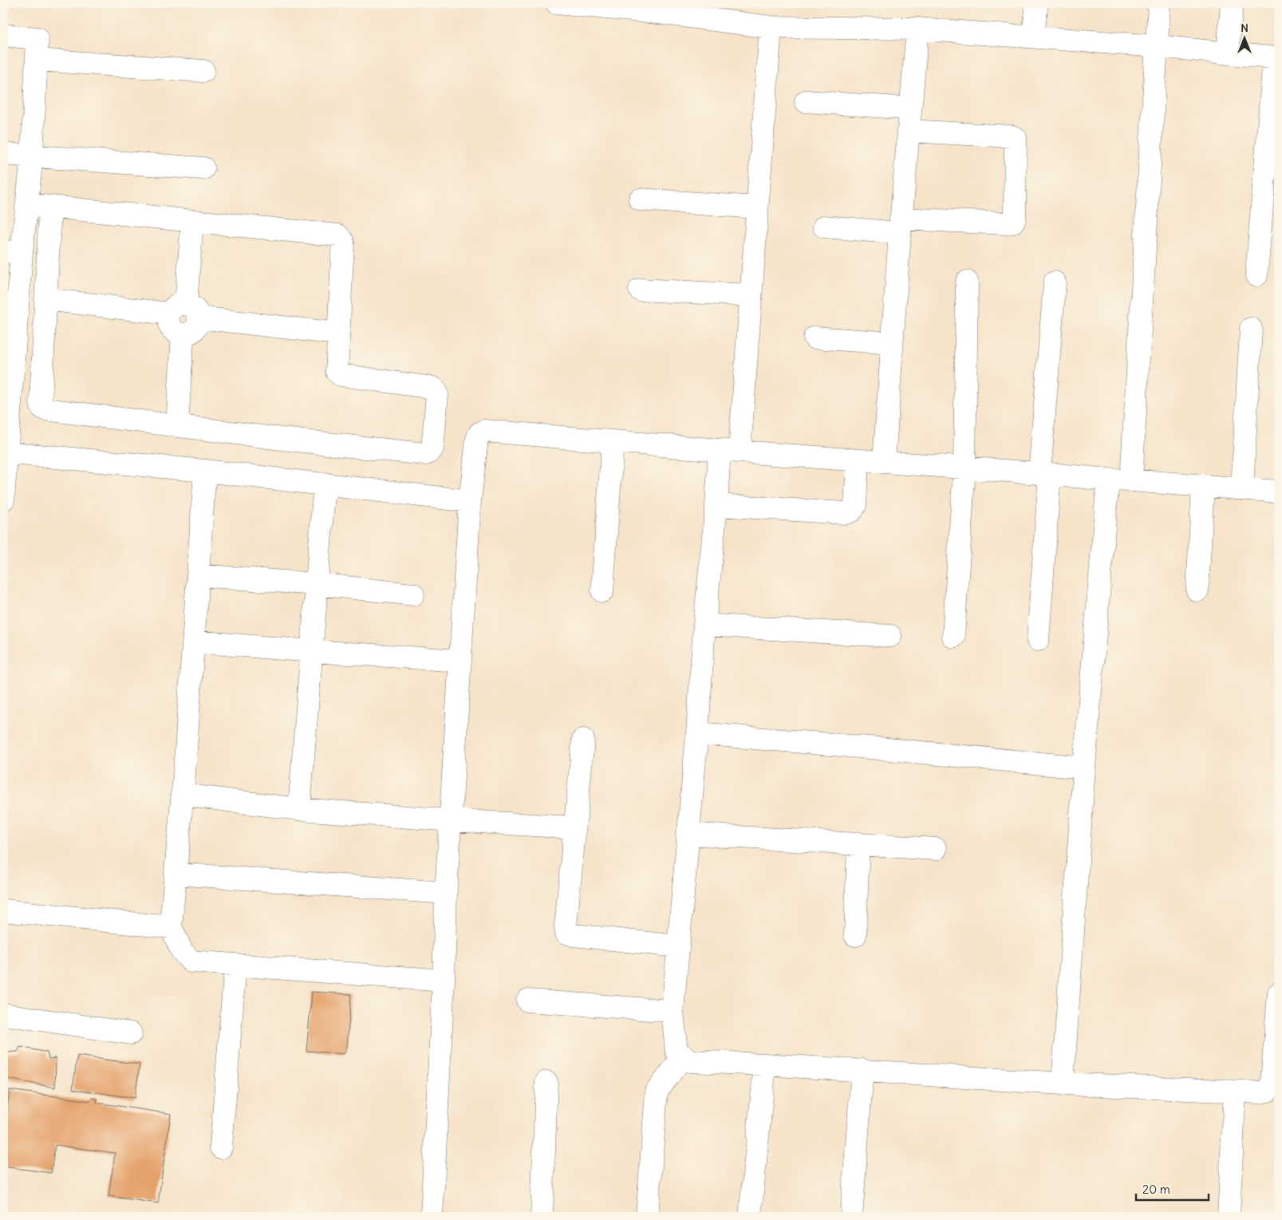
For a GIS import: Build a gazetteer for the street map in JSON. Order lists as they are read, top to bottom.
{
  "scale_bar": "20 m",
  "north": "top"
}
